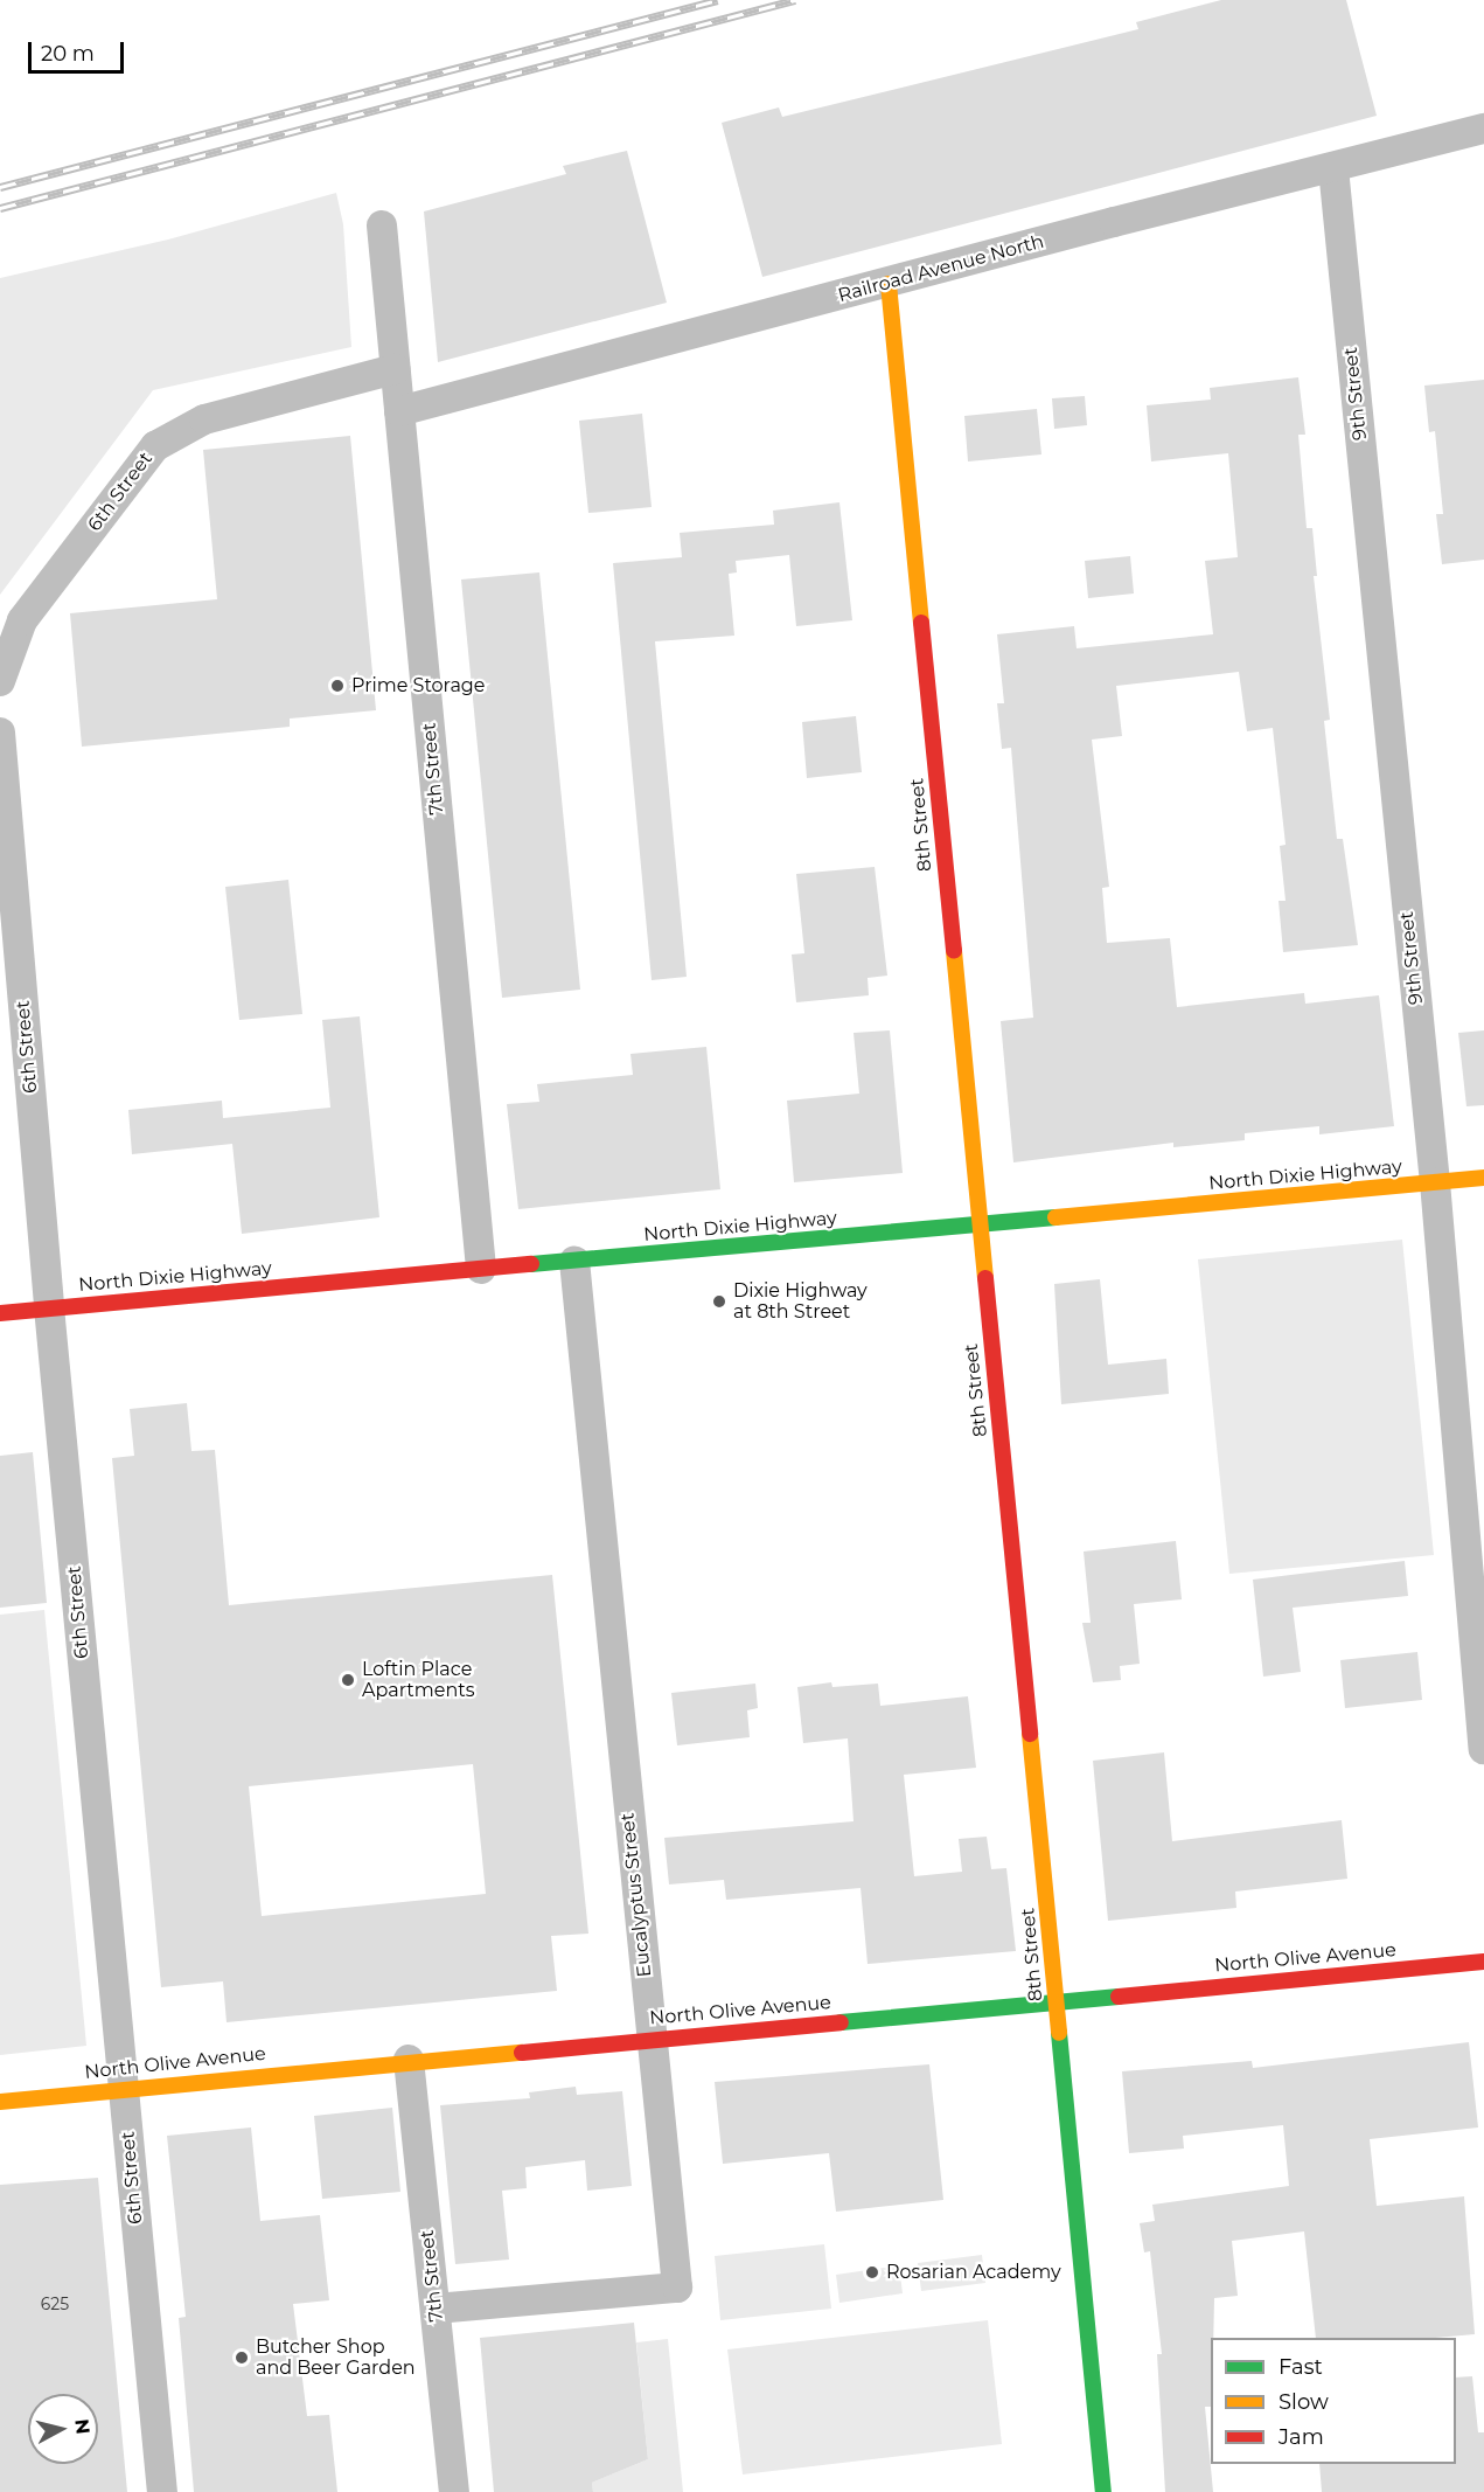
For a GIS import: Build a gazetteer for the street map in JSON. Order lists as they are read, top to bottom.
{
  "streets": {
    "street": [
      "Railroad Avenue North",
      "9th Street",
      "6th Street",
      "7th Street",
      "8th Street",
      "North Dixie Highway",
      "Eucalyptus Street",
      "North Olive Avenue"
    ]
  },
  "crossings": [
    ["Railroad Avenue North", "9th Street"],
    ["Railroad Avenue North", "7th Street"],
    ["Railroad Avenue North", "8th Street"],
    ["9th Street", "North Dixie Highway"],
    ["6th Street", "7th Street"],
    ["6th Street", "North Dixie Highway"],
    ["6th Street", "North Olive Avenue"],
    ["7th Street", "North Dixie Highway"],
    ["7th Street", "Eucalyptus Street"],
    ["7th Street", "North Olive Avenue"],
    ["8th Street", "North Dixie Highway"],
    ["8th Street", "North Olive Avenue"],
    ["North Dixie Highway", "Eucalyptus Street"],
    ["Eucalyptus Street", "North Olive Avenue"]
  ],
  "places": [
    "Prime Storage",
    "Dixie Highway at 8th Street",
    "Loftin Place Apartments",
    "Rosarian Academy",
    "Butcher Shop and Beer Garden"
  ],
  "house_numbers": ["625"],
  "legend": ["Fast", "Slow", "Jam"],
  "scale_bar": "20 m",
  "north": "right"
}
